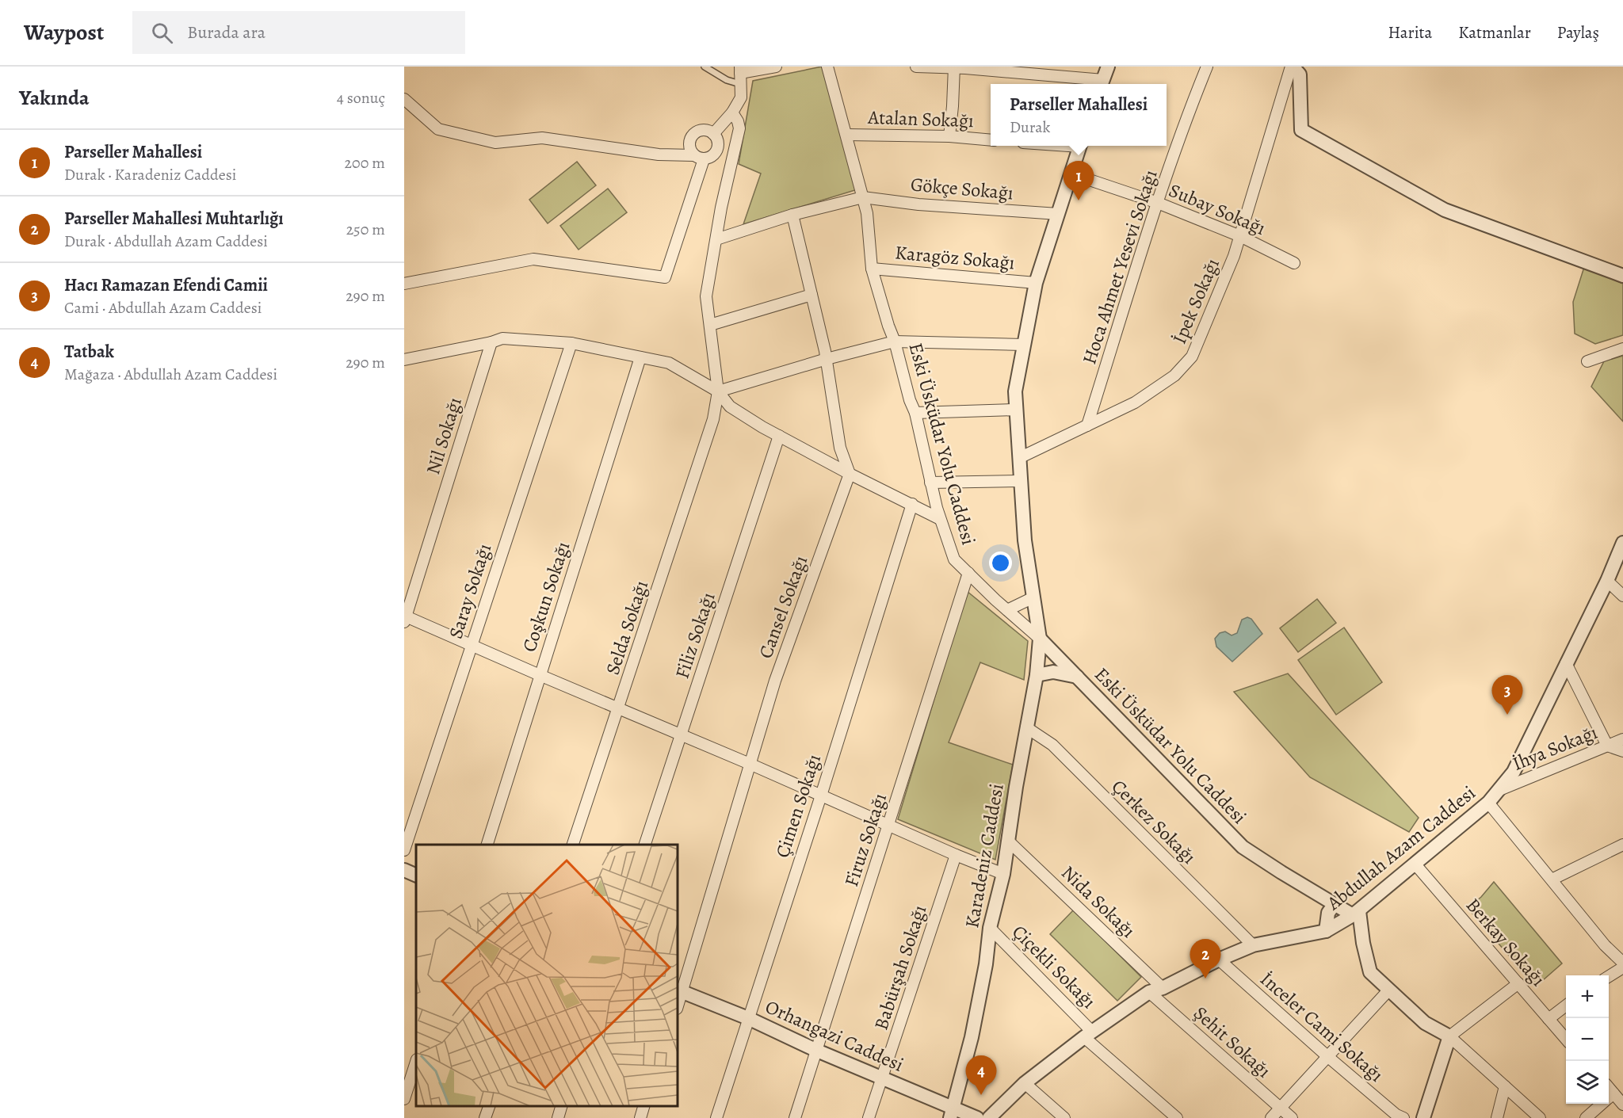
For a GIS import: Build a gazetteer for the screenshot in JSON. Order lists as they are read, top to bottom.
{
  "streets": {
    "street": [
      "Atalan Sokağı",
      "Gökçe Sokağı",
      "Subay Sokağı",
      "Karagöz Sokağı",
      "Hoca Ahmet Yesevi Sokağı",
      "İpek Sokağı",
      "Nil Sokağı",
      "Eski Üsküdar Yolu Caddesi",
      "Saray Sokağı",
      "Coşkun Sokağı",
      "Cansel Sokağı",
      "Selda Sokağı",
      "Filiz Sokağı",
      "İhya Sokağı",
      "Çimen Sokağı",
      "Çerkez Sokağı",
      "Firuz Sokağı",
      "Abdullah Azam Caddesi",
      "Karadeniz Caddesi",
      "Nida Sokağı",
      "Berkay Sokağı",
      "Çiçekli Sokağı",
      "Babürşah Sokağı",
      "İnceler Cami Sokağı",
      "Orhangazi Caddesi",
      "Şehit Sokağı"
    ]
  },
  "crossings": [
    ["Atalan Sokağı", "Eski Üsküdar Yolu Caddesi"],
    ["Gökçe Sokağı", "Eski Üsküdar Yolu Caddesi"],
    ["Gökçe Sokağı", "Karadeniz Caddesi"],
    ["Subay Sokağı", "Hoca Ahmet Yesevi Sokağı"],
    ["Subay Sokağı", "İpek Sokağı"],
    ["Subay Sokağı", "Karadeniz Caddesi"],
    ["Karagöz Sokağı", "Eski Üsküdar Yolu Caddesi"],
    ["Karagöz Sokağı", "Karadeniz Caddesi"],
    ["Hoca Ahmet Yesevi Sokağı", "İpek Sokağı"],
    ["İpek Sokağı", "Karadeniz Caddesi"],
    ["Eski Üsküdar Yolu Caddesi", "Firuz Sokağı"],
    ["Eski Üsküdar Yolu Caddesi", "Abdullah Azam Caddesi"],
    ["Eski Üsküdar Yolu Caddesi", "Karadeniz Caddesi"],
    ["Cansel Sokağı", "Orhangazi Caddesi"],
    ["İhya Sokağı", "Abdullah Azam Caddesi"],
    ["Çimen Sokağı", "Orhangazi Caddesi"],
    ["Çerkez Sokağı", "Abdullah Azam Caddesi"],
    ["Çerkez Sokağı", "Karadeniz Caddesi"],
    ["Firuz Sokağı", "Orhangazi Caddesi"],
    ["Abdullah Azam Caddesi", "Nida Sokağı"],
    ["Abdullah Azam Caddesi", "Berkay Sokağı"],
    ["Abdullah Azam Caddesi", "Çiçekli Sokağı"],
    ["Abdullah Azam Caddesi", "İnceler Cami Sokağı"],
    ["Abdullah Azam Caddesi", "Şehit Sokağı"],
    ["Karadeniz Caddesi", "Nida Sokağı"],
    ["Karadeniz Caddesi", "Çiçekli Sokağı"],
    ["Karadeniz Caddesi", "Orhangazi Caddesi"],
    ["Babürşah Sokağı", "Orhangazi Caddesi"]
  ],
  "page": {
    "header": "Waypost",
    "search": "Burada ara",
    "nav": ["Harita", "Katmanlar", "Paylaş"],
    "heading": ["Yakında", "4 sonuç"],
    "popup": ["Parseller Mahallesi", "Durak"],
    "list": [
      {
        "mark": "1",
        "name": "Parseller Mahallesi",
        "note": "Durak · Karadeniz Caddesi",
        "value": "200 m"
      },
      {
        "mark": "2",
        "name": "Parseller Mahallesi Muhtarlığı",
        "note": "Durak · Abdullah Azam Caddesi",
        "value": "250 m"
      },
      {
        "mark": "3",
        "name": "Hacı Ramazan Efendi Camii",
        "note": "Cami · Abdullah Azam Caddesi",
        "value": "290 m"
      },
      {
        "mark": "4",
        "name": "Tatbak",
        "note": "Mağaza · Abdullah Azam Caddesi",
        "value": "290 m"
      }
    ],
    "pins": [
      "1",
      "3",
      "2",
      "4"
    ],
    "map_buttons": ["+", "−"]
  }
}
